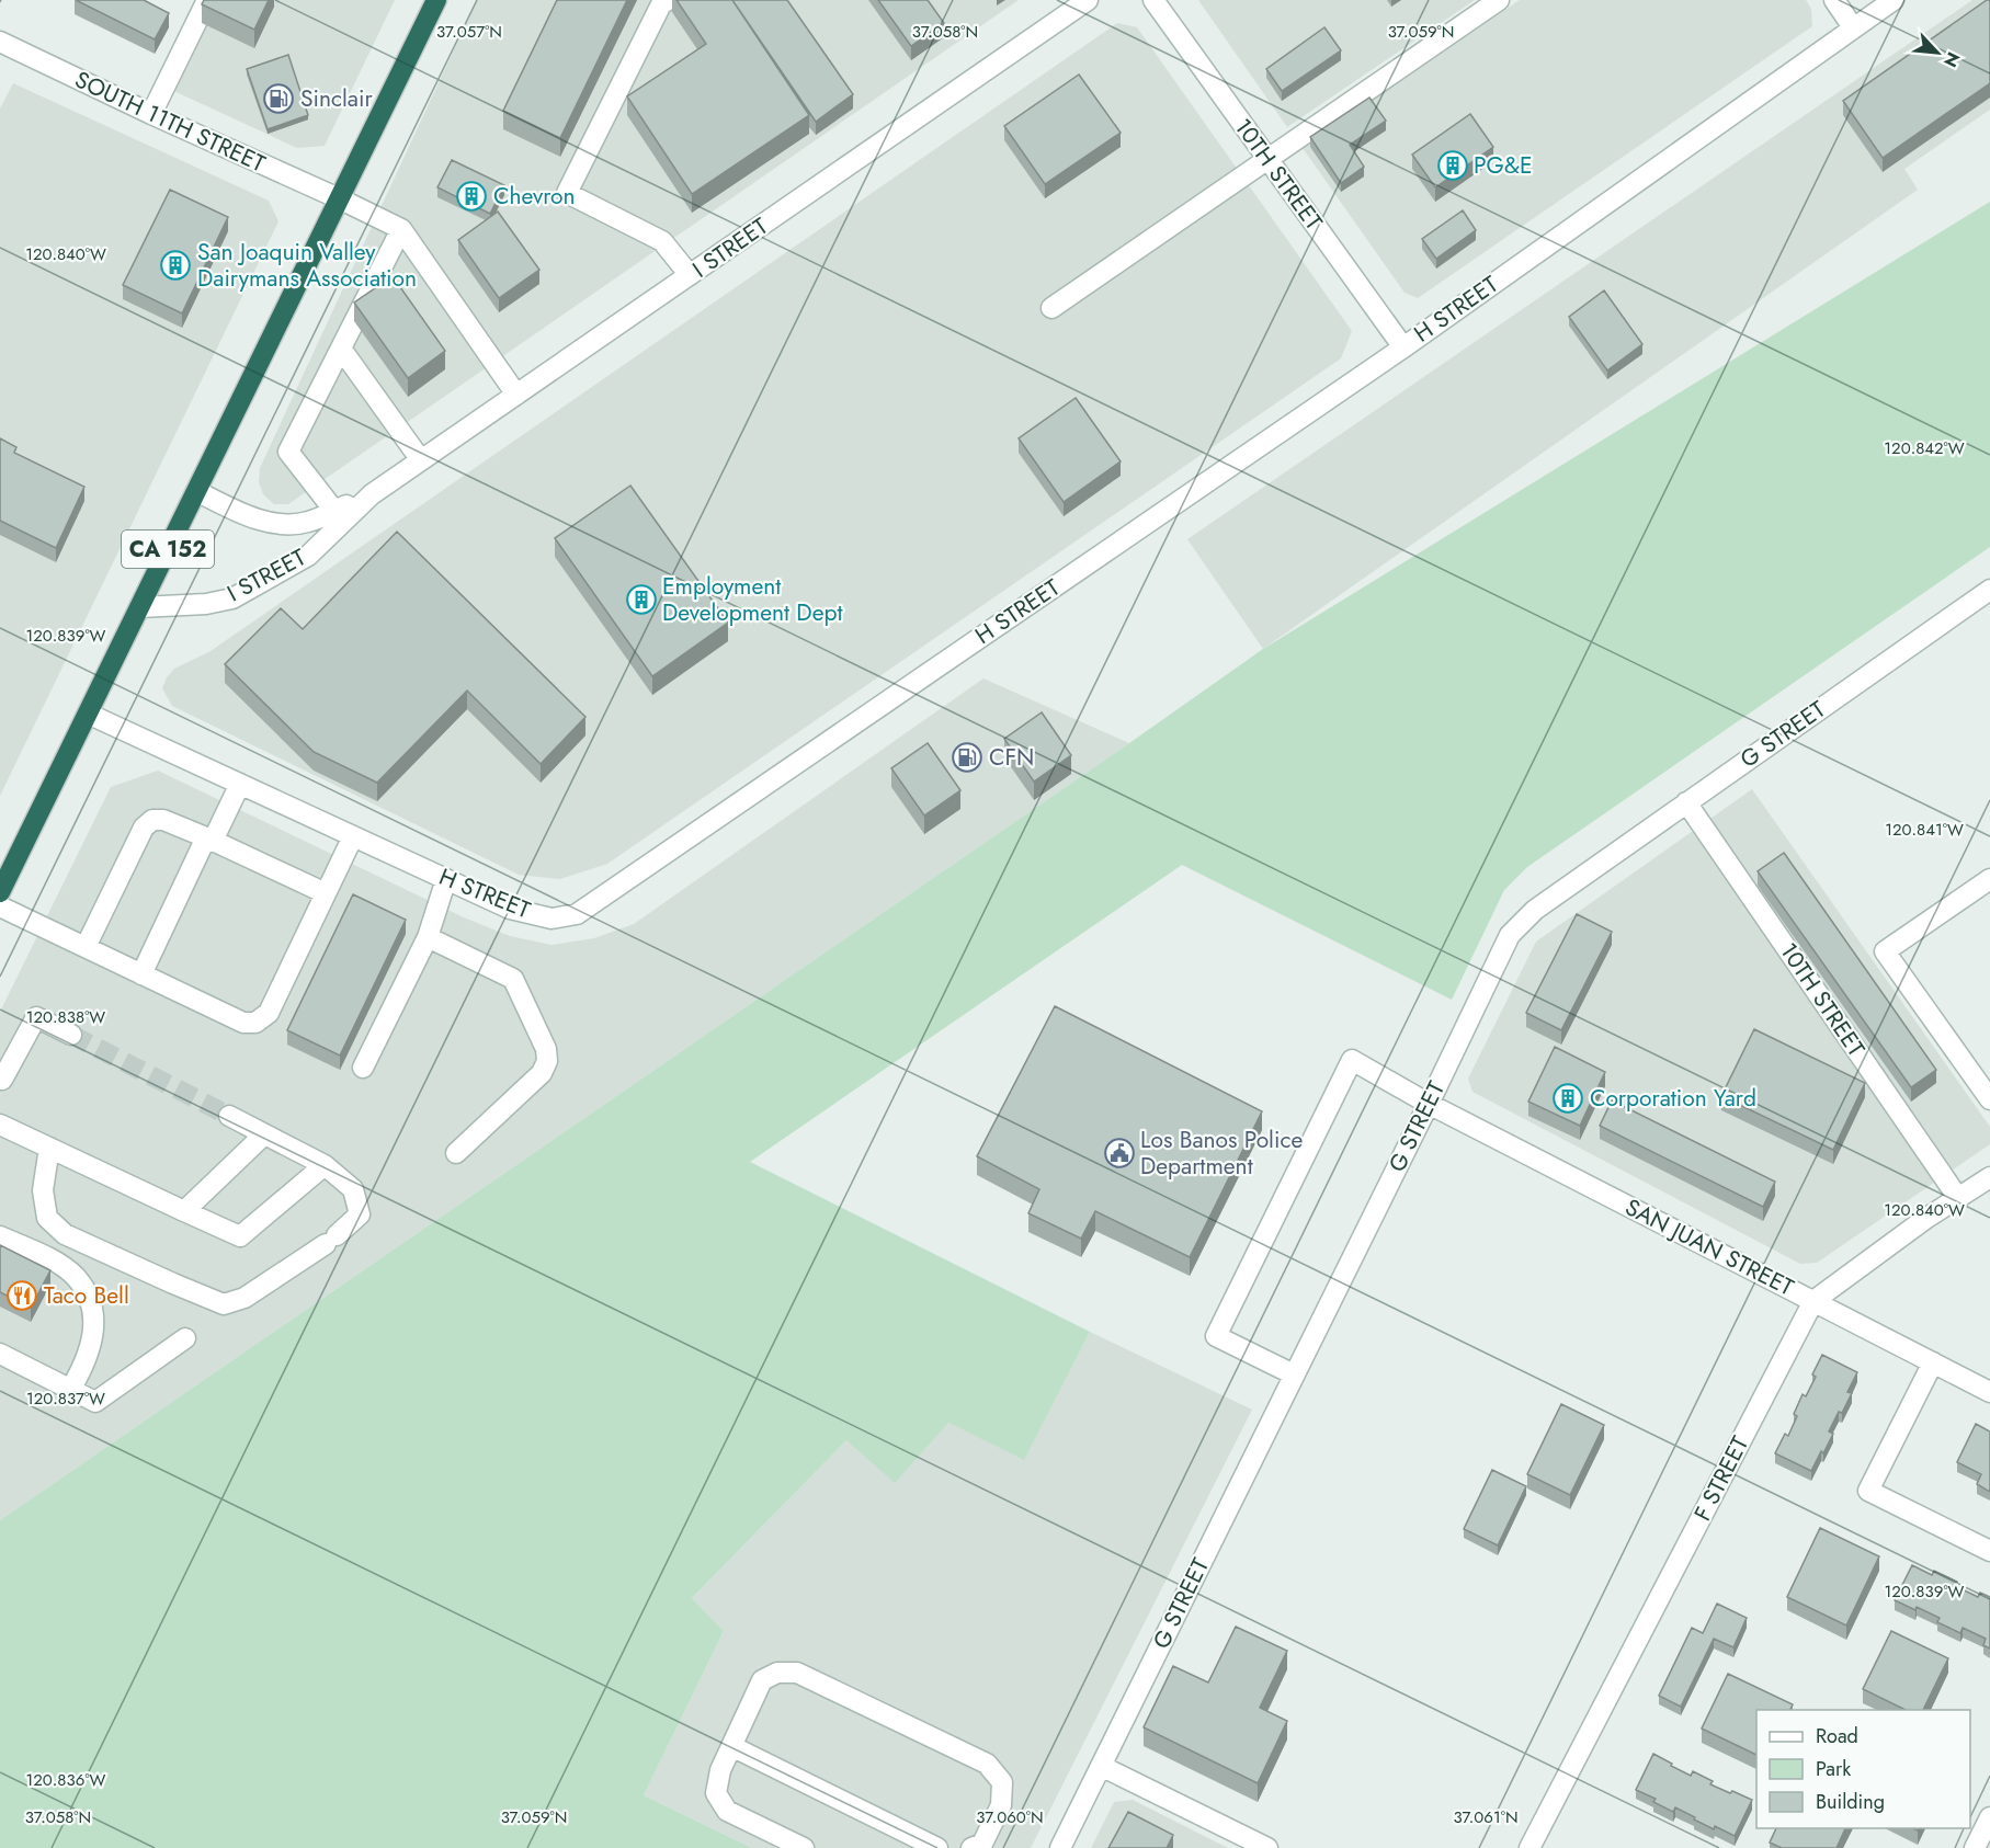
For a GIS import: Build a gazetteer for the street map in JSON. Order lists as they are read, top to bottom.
{
  "streets": {
    "highway": ["CA 152"],
    "street": [
      "SOUTH 11TH STREET",
      "10TH STREET",
      "I STREET",
      "H STREET",
      "G STREET",
      "SAN JUAN STREET",
      "F STREET"
    ]
  },
  "crossings": [
    ["SOUTH 11TH STREET", "CA 152"],
    ["10TH STREET", "H STREET"],
    ["10TH STREET", "G STREET"],
    ["10TH STREET", "F STREET"],
    ["I STREET", "CA 152"],
    ["H STREET", "CA 152"],
    ["G STREET", "SAN JUAN STREET"],
    ["SAN JUAN STREET", "F STREET"]
  ],
  "places": {
    "fuel station": ["Sinclair", "CFN"],
    "building": [
      "PG&E",
      "Chevron",
      "San Joaquin Valley Dairymans Association",
      "Employment Development Dept",
      "Corporation Yard"
    ],
    "public building": ["Los Banos Police Department"],
    "restaurant": ["Taco Bell"]
  },
  "legend": ["Road", "Park", "Building"],
  "north": "bottom right",
  "coordinates": [
    "37.057°N",
    "37.059°N",
    "37.058°N",
    "120.840°W",
    "120.842°W",
    "120.839°W",
    "120.841°W",
    "120.838°W",
    "120.837°W",
    "120.836°W",
    "37.060°N",
    "37.061°N"
  ]
}
